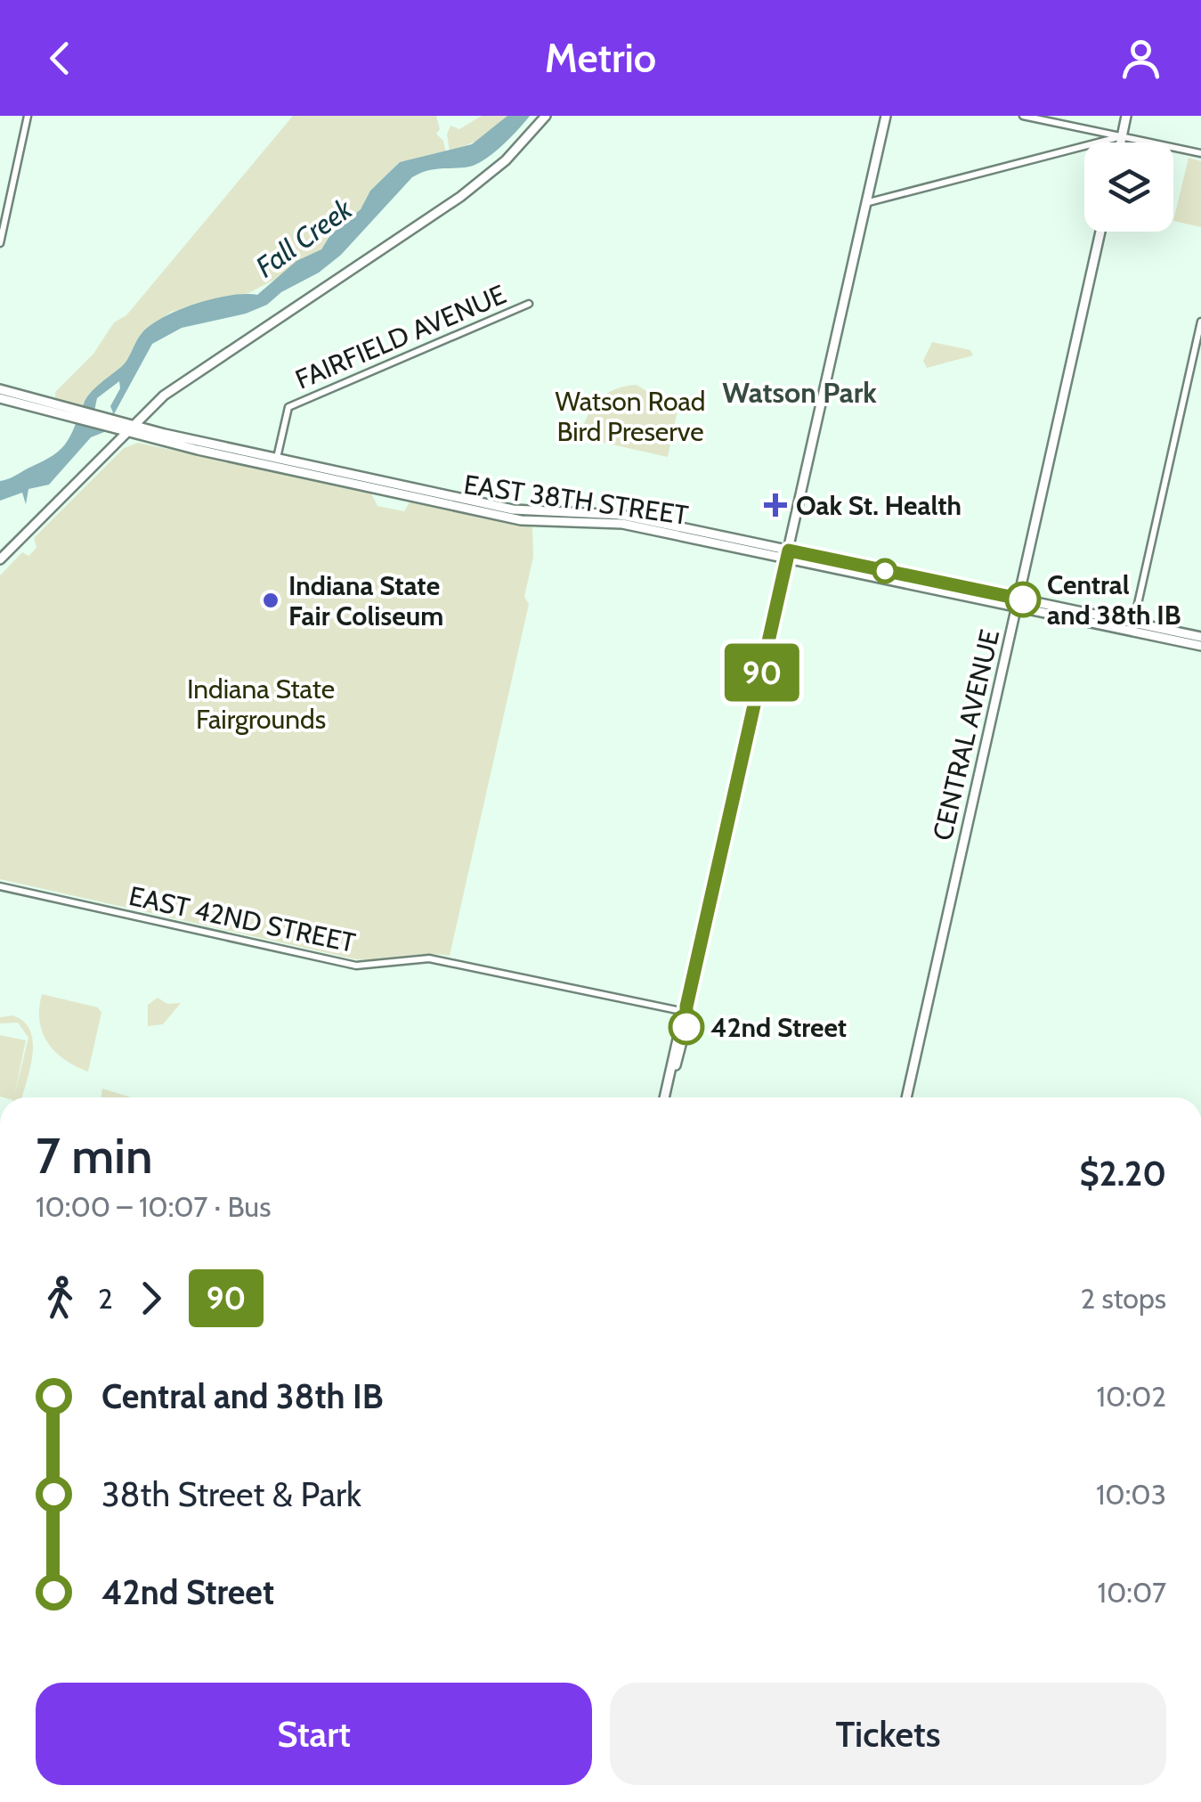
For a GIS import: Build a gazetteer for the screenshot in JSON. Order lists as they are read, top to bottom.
{
  "streets": {
    "main road": ["EAST 38TH STREET", "CENTRAL AVENUE"],
    "street": ["FAIRFIELD AVENUE", "EAST 42ND STREET"]
  },
  "crossings": [
    ["FAIRFIELD AVENUE", "EAST 38TH STREET"],
    ["EAST 38TH STREET", "CENTRAL AVENUE"]
  ],
  "districts": ["Watson Park"],
  "water": ["Fall Creek"],
  "parks": ["Watson Road Bird Preserve", "Indiana State Fairgrounds"],
  "places": {
    "health": ["Oak St. Health"],
    "other": ["Central and 38th IB", "Indiana State Fair Coliseum", "42nd Street"]
  },
  "lines": ["bus line 90"],
  "page": {
    "header": "Metrio",
    "on_map": "90",
    "heading": ["7 min", "10:00 – 10:07 · Bus", "$2.20"],
    "legs": ["2", "90", "2 stops"],
    "list": [
      {
        "name": "Central and 38th IB",
        "value": "10:02"
      },
      {
        "name": "38th Street & Park",
        "value": "10:03"
      },
      {
        "name": "42nd Street",
        "value": "10:07"
      }
    ],
    "buttons": ["Start", "Tickets"]
  }
}
